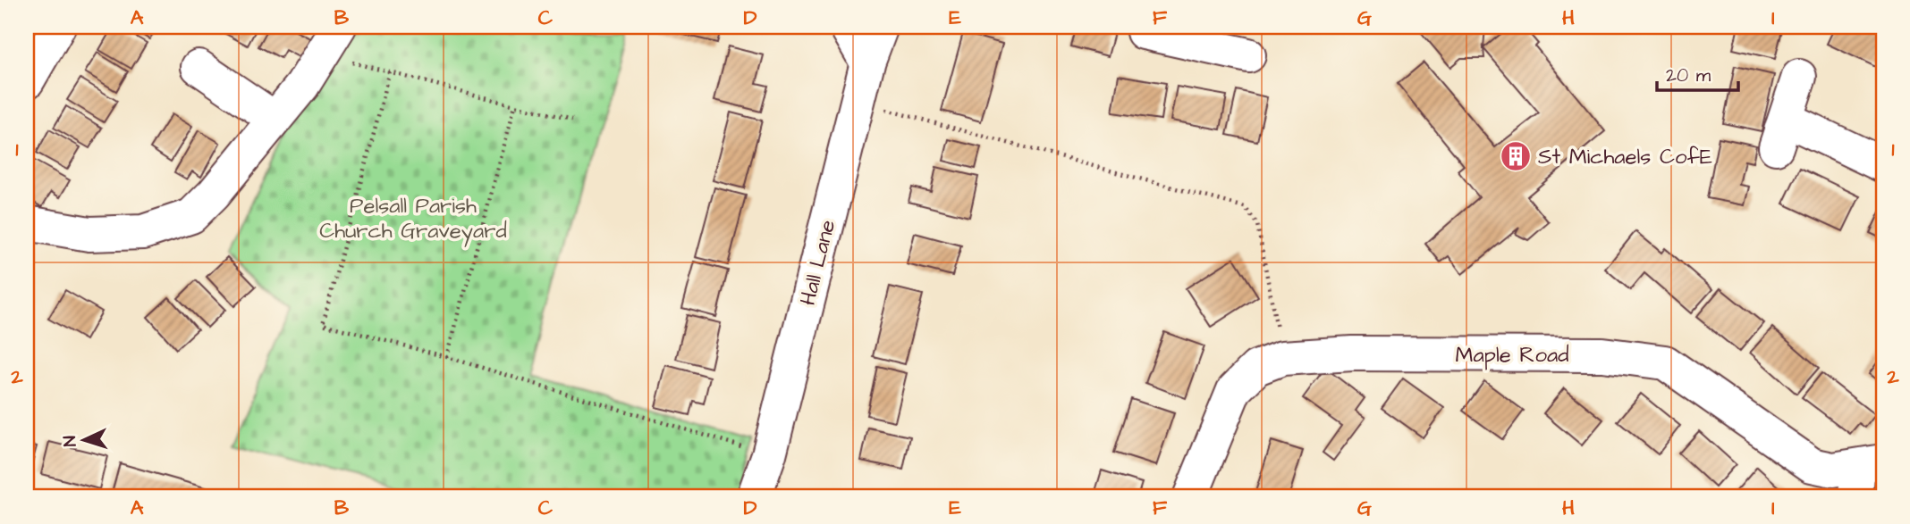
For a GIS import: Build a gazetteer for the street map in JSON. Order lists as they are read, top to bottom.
{
  "streets": {
    "street": ["Hall Lane", "Maple Road"]
  },
  "parks": ["Pelsall Parish Church Graveyard"],
  "places": {
    "building": ["St Michaels CofE"]
  },
  "scale_bar": "20 m",
  "north": "left",
  "grid": {
    "columns": [
      "A",
      "B",
      "C",
      "D",
      "E",
      "F",
      "G",
      "H",
      "I"
    ],
    "rows": ["1", "2"]
  }
}
